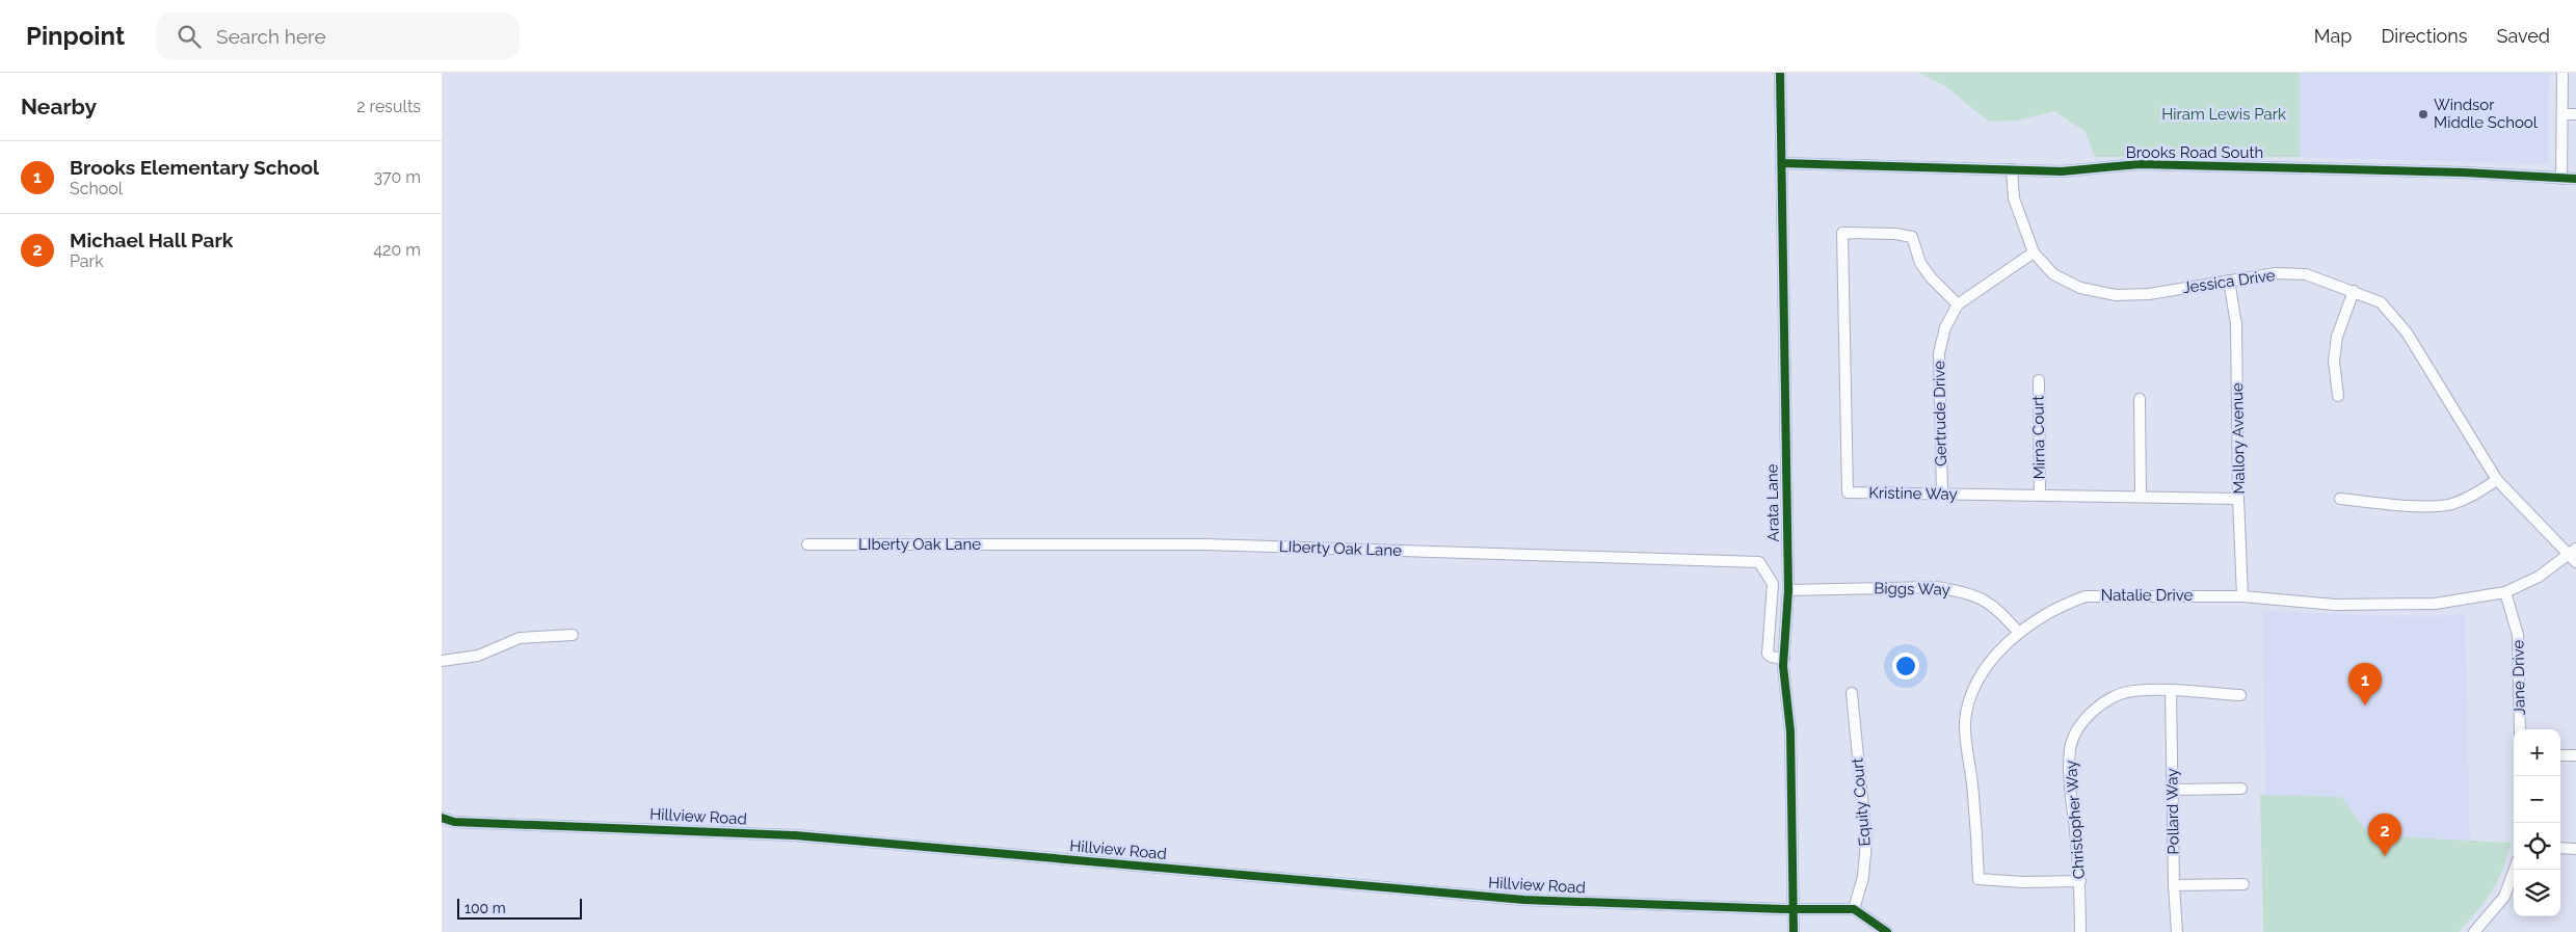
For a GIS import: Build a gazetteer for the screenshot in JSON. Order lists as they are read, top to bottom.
{
  "streets": {
    "street": [
      "Brooks Road South",
      "Jessica Drive",
      "Gertrude Drive",
      "Mirna Court",
      "Mallory Avenue",
      "Kristine Way",
      "Arata Lane",
      "LIberty Oak Lane",
      "Biggs Way",
      "Natalie Drive",
      "Jane Drive",
      "Equity Court",
      "Pollard Way",
      "Hillview Road",
      "Christopher Way"
    ]
  },
  "crossings": [
    ["Brooks Road South", "Jessica Drive"],
    ["Brooks Road South", "Arata Lane"],
    ["Jessica Drive", "Gertrude Drive"],
    ["Jessica Drive", "Mallory Avenue"],
    ["Jessica Drive", "Natalie Drive"],
    ["Gertrude Drive", "Kristine Way"],
    ["Mirna Court", "Kristine Way"],
    ["Mallory Avenue", "Kristine Way"],
    ["Mallory Avenue", "Natalie Drive"],
    ["Arata Lane", "LIberty Oak Lane"],
    ["Arata Lane", "Biggs Way"],
    ["Arata Lane", "Hillview Road"],
    ["Biggs Way", "Natalie Drive"],
    ["Natalie Drive", "Jane Drive"],
    ["Natalie Drive", "Christopher Way"],
    ["Equity Court", "Hillview Road"],
    ["Pollard Way", "Christopher Way"]
  ],
  "parks": ["Hiram Lewis Park"],
  "places": ["Windsor Middle School"],
  "scale_bar": "100 m",
  "page": {
    "header": "Pinpoint",
    "search": "Search here",
    "nav": ["Map", "Directions", "Saved"],
    "heading": ["Nearby", "2 results"],
    "list": [
      {
        "mark": "1",
        "name": "Brooks Elementary School",
        "note": "School",
        "value": "370 m"
      },
      {
        "mark": "2",
        "name": "Michael Hall Park",
        "note": "Park",
        "value": "420 m"
      }
    ],
    "pins": ["1", "2"],
    "map_buttons": ["+", "−"],
    "scale": "100 m"
  }
}
